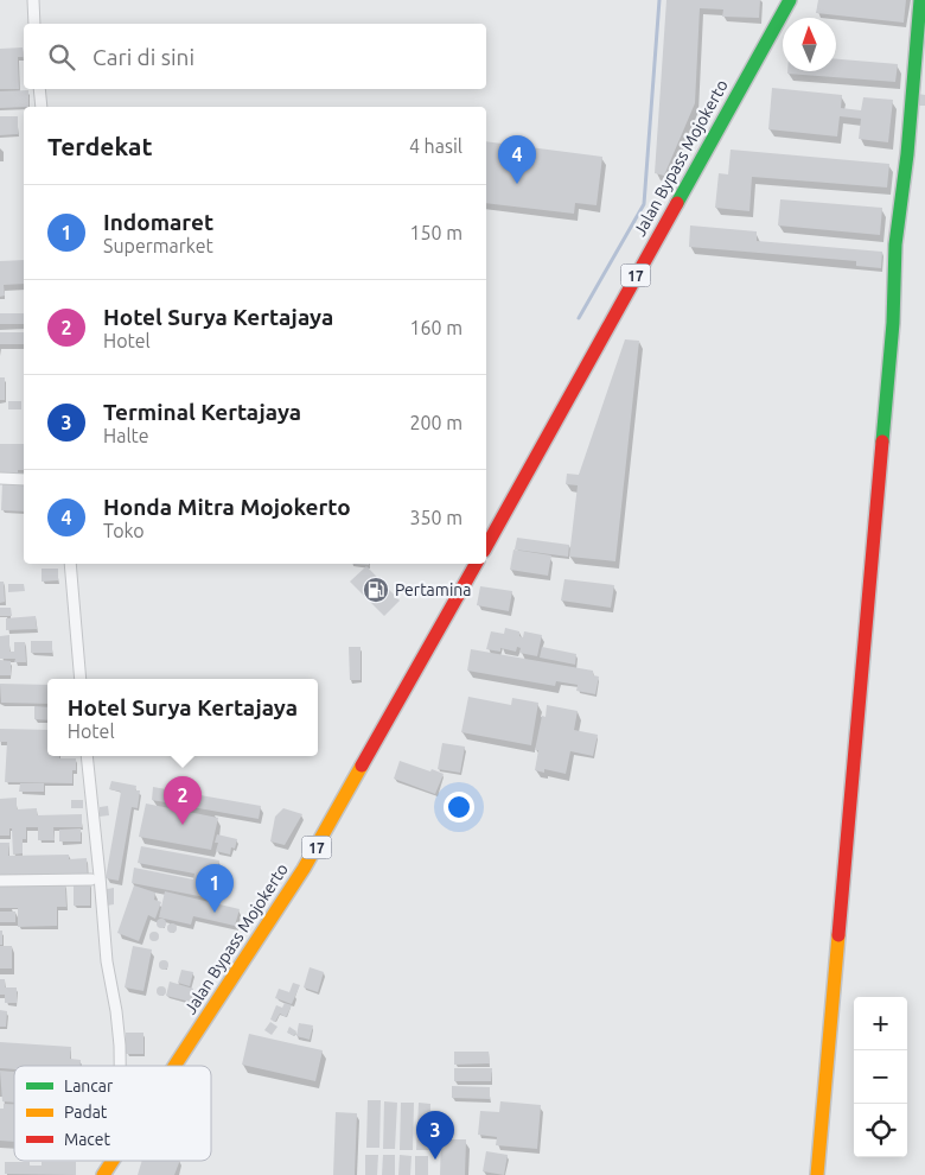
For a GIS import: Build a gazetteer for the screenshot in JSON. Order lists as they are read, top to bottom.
{
  "streets": {
    "main road": ["Jalan Bypass Mojokerto", "17"]
  },
  "places": {
    "fuel station": ["Pertamina"]
  },
  "legend": ["Lancar", "Padat", "Macet"],
  "north": "top",
  "page": {
    "search": "Cari di sini",
    "heading": ["Terdekat", "4 hasil"],
    "pins": [
      "4",
      "2",
      "1",
      "3"
    ],
    "list": [
      {
        "mark": "1",
        "name": "Indomaret",
        "note": "Supermarket",
        "value": "150 m"
      },
      {
        "mark": "2",
        "name": "Hotel Surya Kertajaya",
        "note": "Hotel",
        "value": "160 m"
      },
      {
        "mark": "3",
        "name": "Terminal Kertajaya",
        "note": "Halte",
        "value": "200 m"
      },
      {
        "mark": "4",
        "name": "Honda Mitra Mojokerto",
        "note": "Toko",
        "value": "350 m"
      }
    ],
    "popup": ["Hotel Surya Kertajaya", "Hotel"],
    "map_buttons": ["+", "−"]
  }
}
